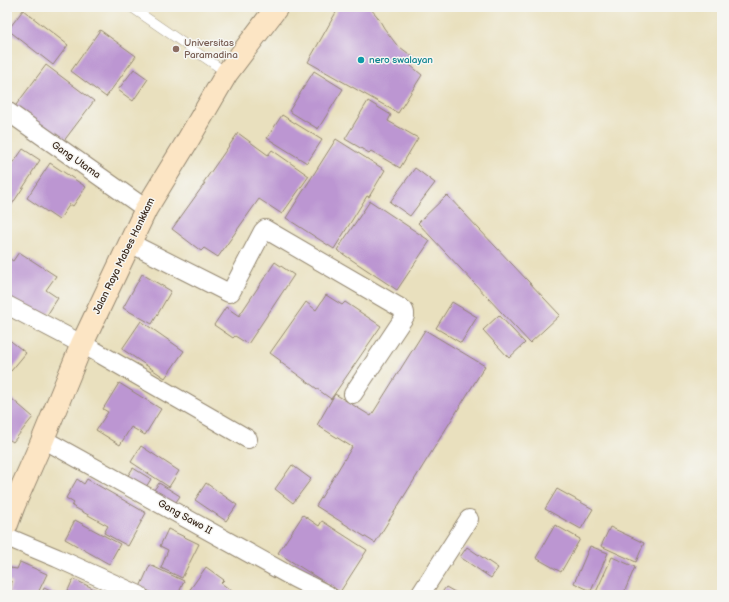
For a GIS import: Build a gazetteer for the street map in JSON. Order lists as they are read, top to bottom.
{
  "streets": {
    "main road": ["Jalan Raya Mabes Hankkam"],
    "street": ["Gang Utama", "Gang Sawo II"]
  },
  "crossings": [
    ["Gang Utama", "Jalan Raya Mabes Hankkam"],
    ["Jalan Raya Mabes Hankkam", "Gang Sawo II"]
  ],
  "places": ["Universitas Paramadina", "nero swalayan"]
}
